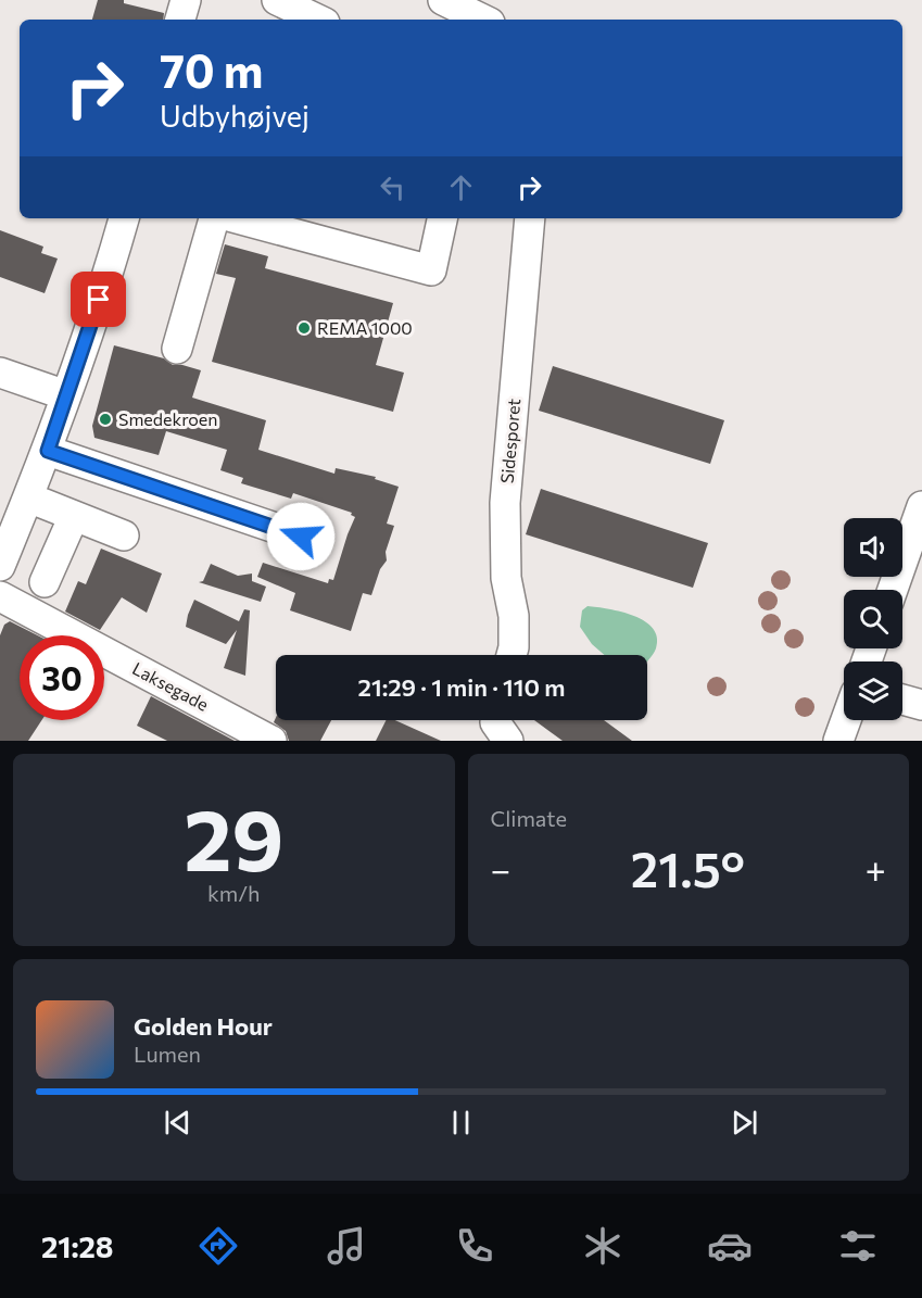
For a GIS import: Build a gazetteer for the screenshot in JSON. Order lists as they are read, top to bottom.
{
  "streets": {
    "street": ["Sidesporet", "Laksegade"]
  },
  "places": ["REMA 1000", "Smedekroen"],
  "page": {
    "turn": ["70 m", "Udbyhøjvej"],
    "limit": "30",
    "trip": "21:29 · 1 min · 110 m",
    "tile": [
      ["29", "km/h"],
      "Climate"
    ],
    "heat": ["−", "21.5°", "+"],
    "song": ["Golden Hour", "Lumen"],
    "tabs": "21:28"
  }
}
